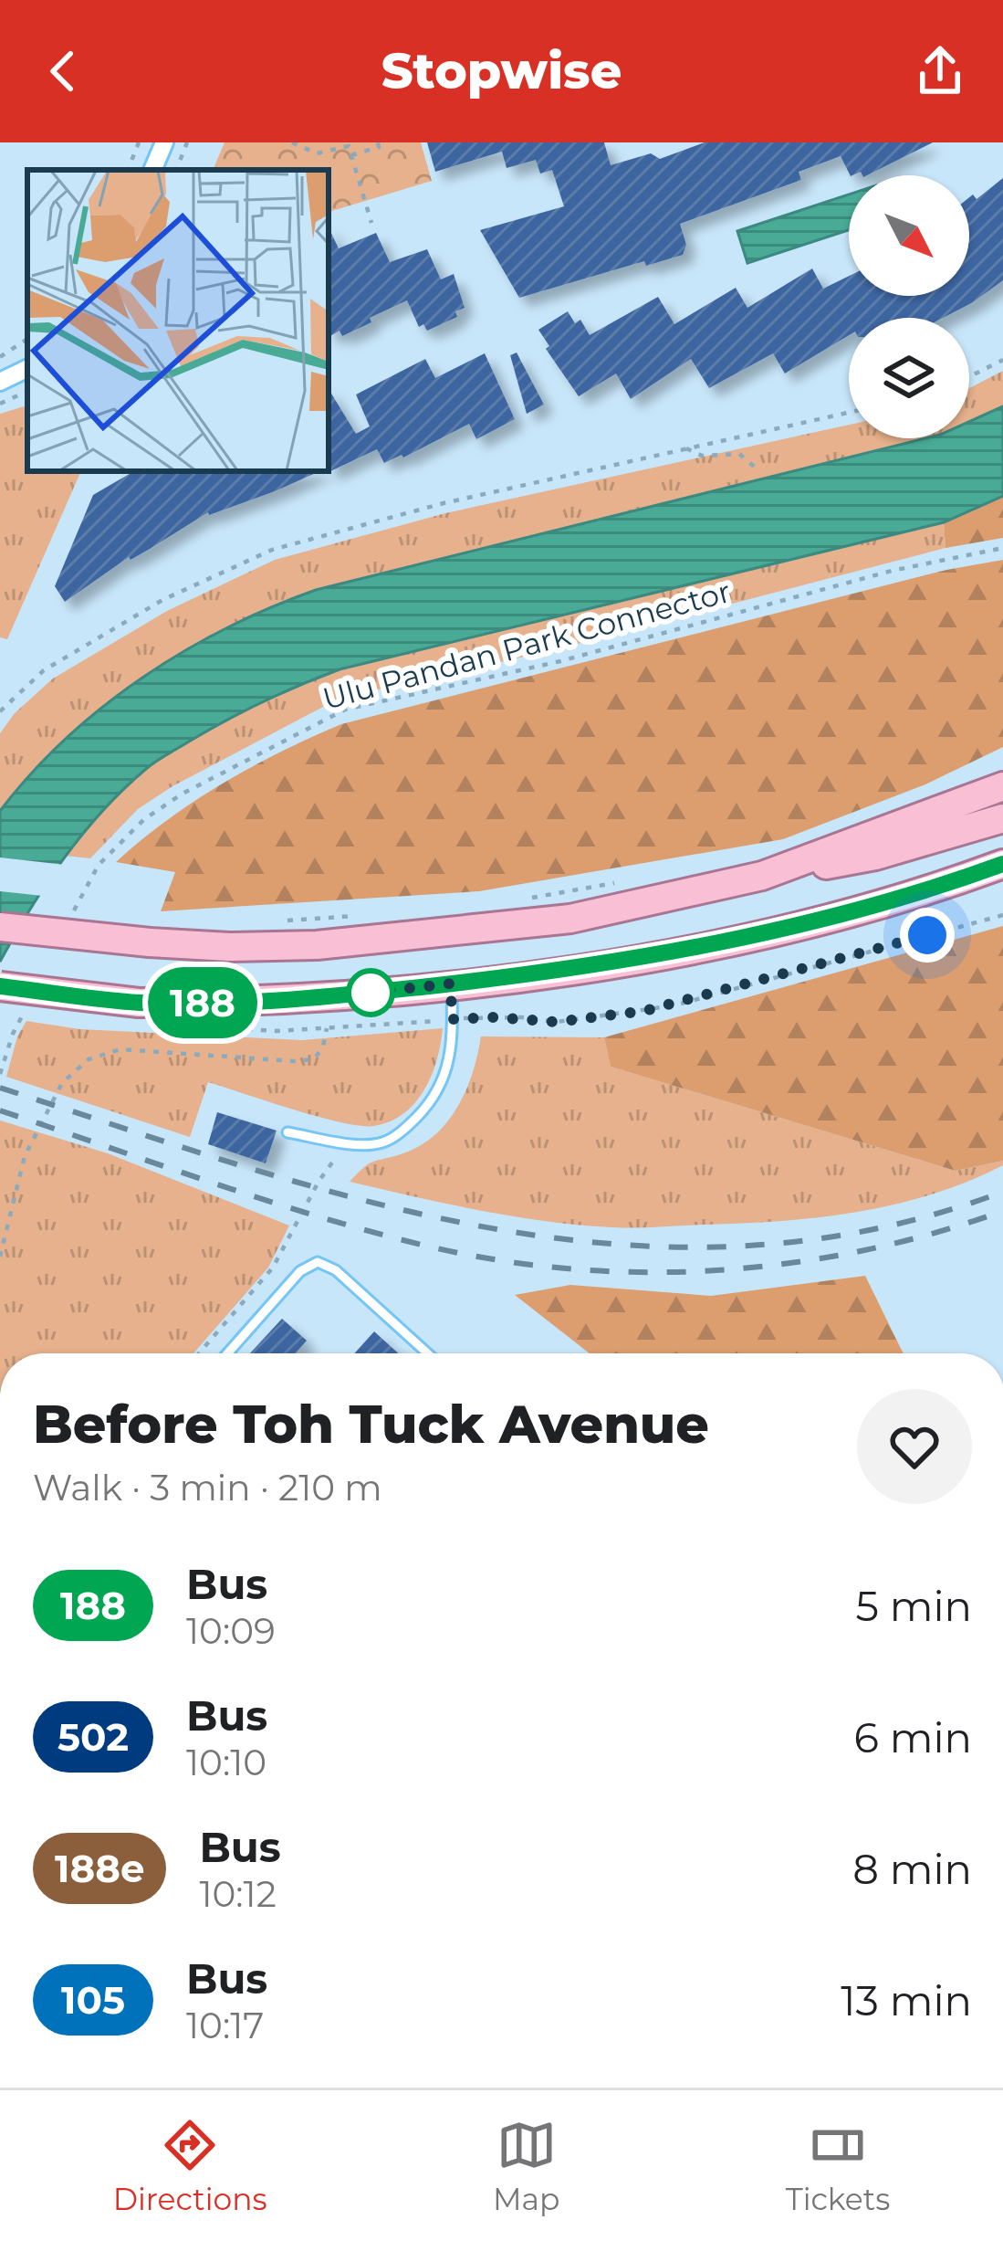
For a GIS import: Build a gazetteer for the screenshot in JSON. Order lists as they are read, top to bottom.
{
  "streets": {
    "path": ["Ulu Pandan Park Connector"]
  },
  "lines": ["bus line 188"],
  "north": "bottom right",
  "page": {
    "header": "Stopwise",
    "on_map": "188",
    "heading": ["Before Toh Tuck Avenue", "Walk · 3 min · 210 m"],
    "list": [
      {
        "mark": "188",
        "name": "Bus",
        "note": "10:09",
        "value": "5 min"
      },
      {
        "mark": "502",
        "name": "Bus",
        "note": "10:10",
        "value": "6 min"
      },
      {
        "mark": "188e",
        "name": "Bus",
        "note": "10:12",
        "value": "8 min"
      },
      {
        "mark": "105",
        "name": "Bus",
        "note": "10:17",
        "value": "13 min"
      }
    ],
    "tabs": ["Directions", "Map", "Tickets"]
  }
}
